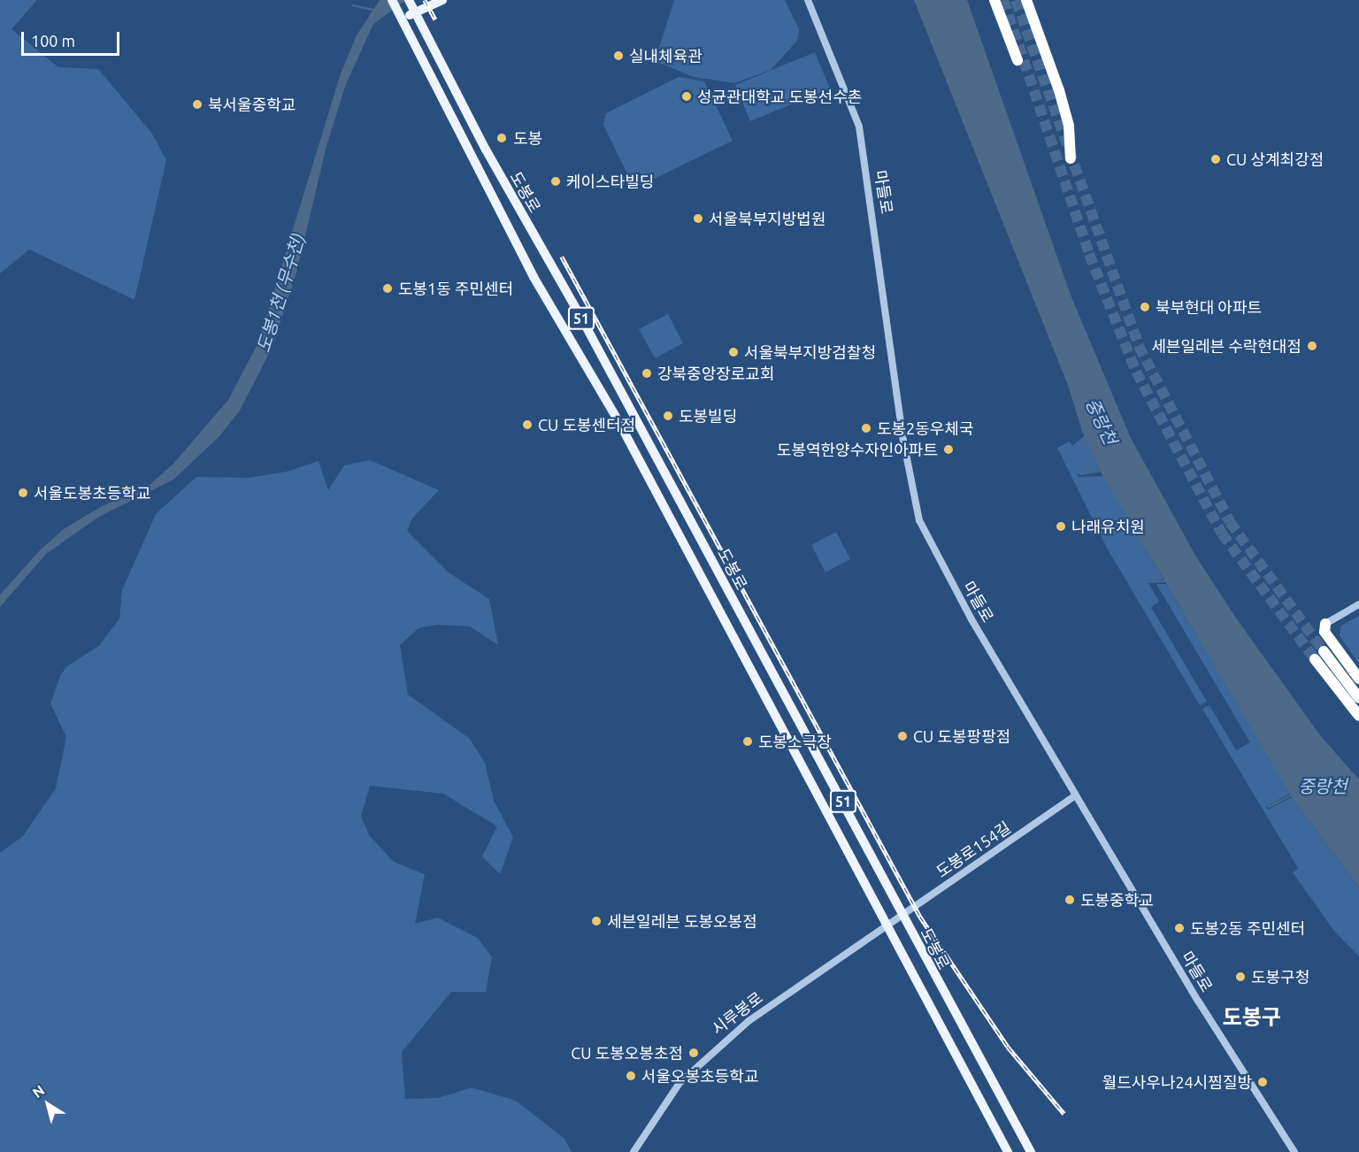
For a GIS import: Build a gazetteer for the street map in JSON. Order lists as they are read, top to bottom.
{
  "streets": {
    "main road": ["도봉로", "51"],
    "street": ["마들로", "도봉로154길", "시루봉로"]
  },
  "crossings": [
    ["도봉로", "도봉로154길"],
    ["도봉로", "시루봉로"],
    ["마들로", "도봉로154길"],
    ["도봉로154길", "시루봉로"]
  ],
  "districts": ["도봉구"],
  "water": ["도봉1천 (무수천)", "중랑천"],
  "places": [
    "실내체육관",
    "성균관대학교 도봉선수촌",
    "북서울중학교",
    "도봉",
    "CU 상계최강점",
    "케이스타빌딩",
    "서울북부지방법원",
    "도봉1동 주민센터",
    "북부현대 아파트",
    "세븐일레븐 수락현대점",
    "서울북부지방검찰청",
    "강북중앙장로교회",
    "도봉빌딩",
    "CU 도봉센터점",
    "도봉2동우체국",
    "도봉역한양수자인아파트",
    "서울도봉초등학교",
    "나래유치원",
    "CU 도봉팡팡점",
    "도봉소극장",
    "도봉중학교",
    "세븐일레븐 도봉오봉점",
    "도봉2동 주민센터",
    "도봉구청",
    "CU 도봉오봉초점",
    "서울오봉초등학교",
    "월드사우나24시찜질방"
  ],
  "scale_bar": "100 m",
  "north": "top left"
}
